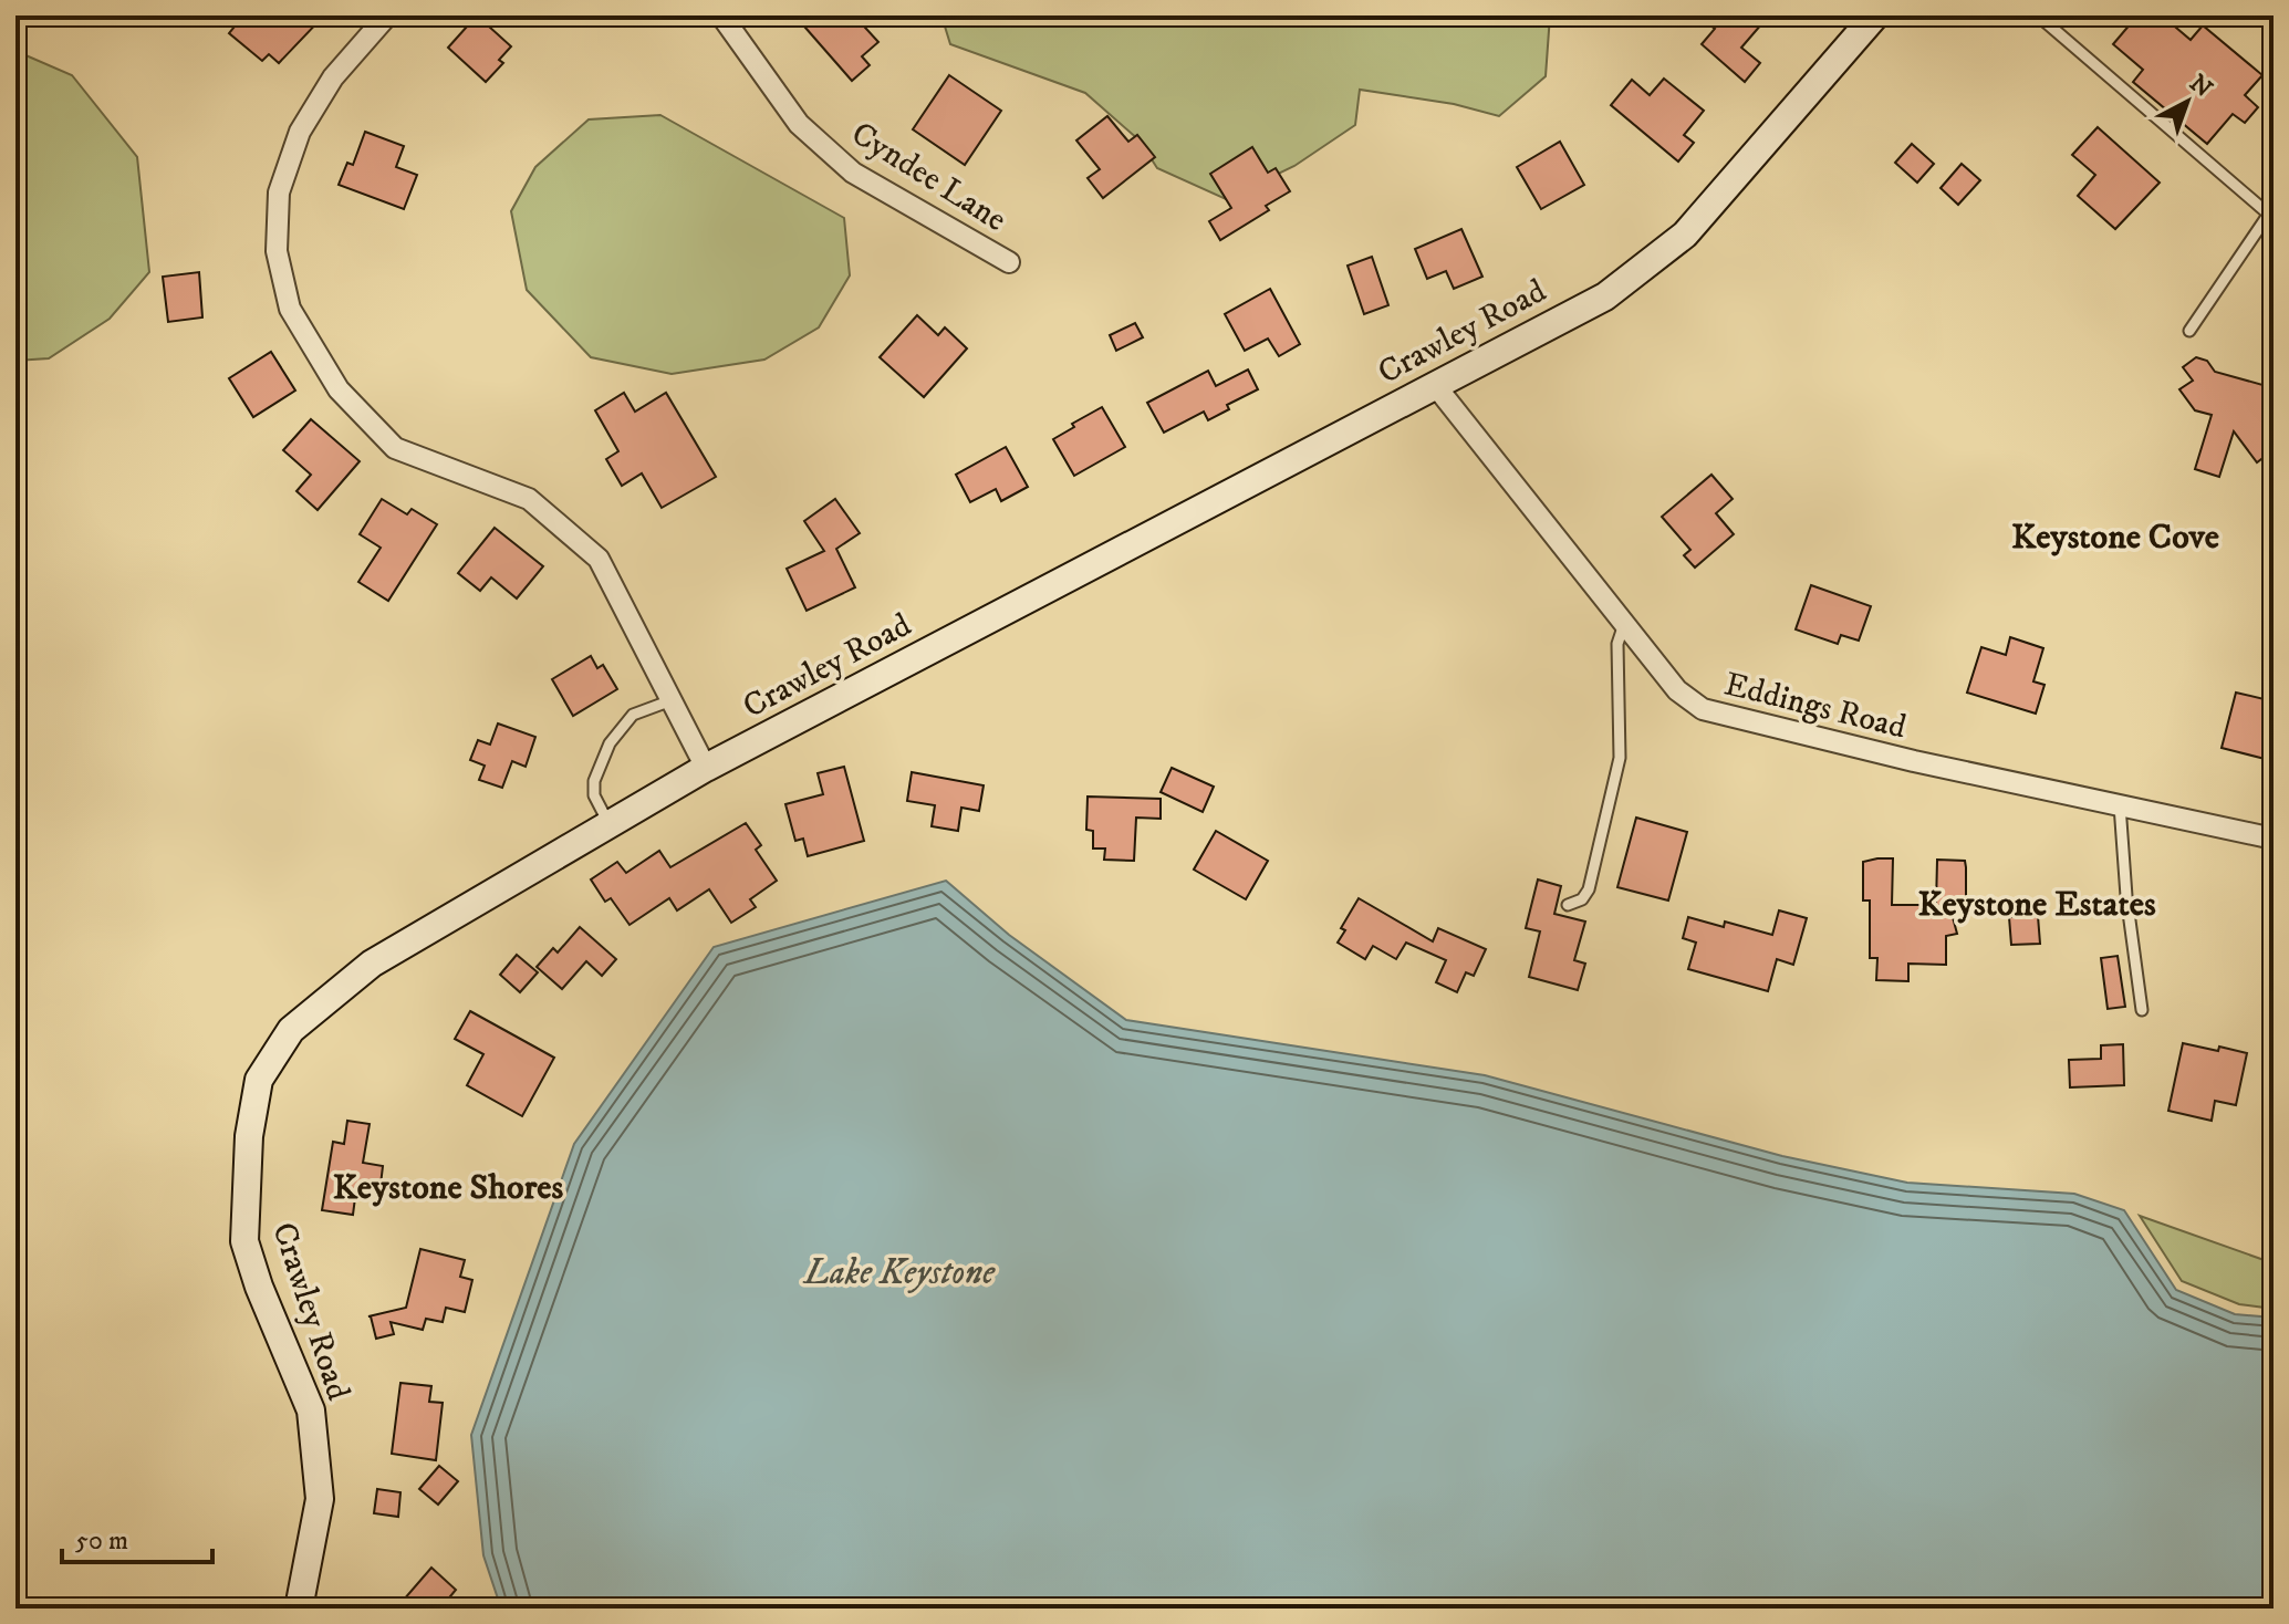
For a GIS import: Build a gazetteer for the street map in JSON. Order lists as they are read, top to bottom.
{
  "streets": {
    "street": ["Cyndee Lane", "Crawley Road", "Eddings Road"]
  },
  "crossings": [
    ["Crawley Road", "Eddings Road"]
  ],
  "districts": ["Keystone Cove", "Keystone Estates", "Keystone Shores"],
  "water": ["Lake Keystone"],
  "scale_bar": "50 m",
  "north": "top right"
}
